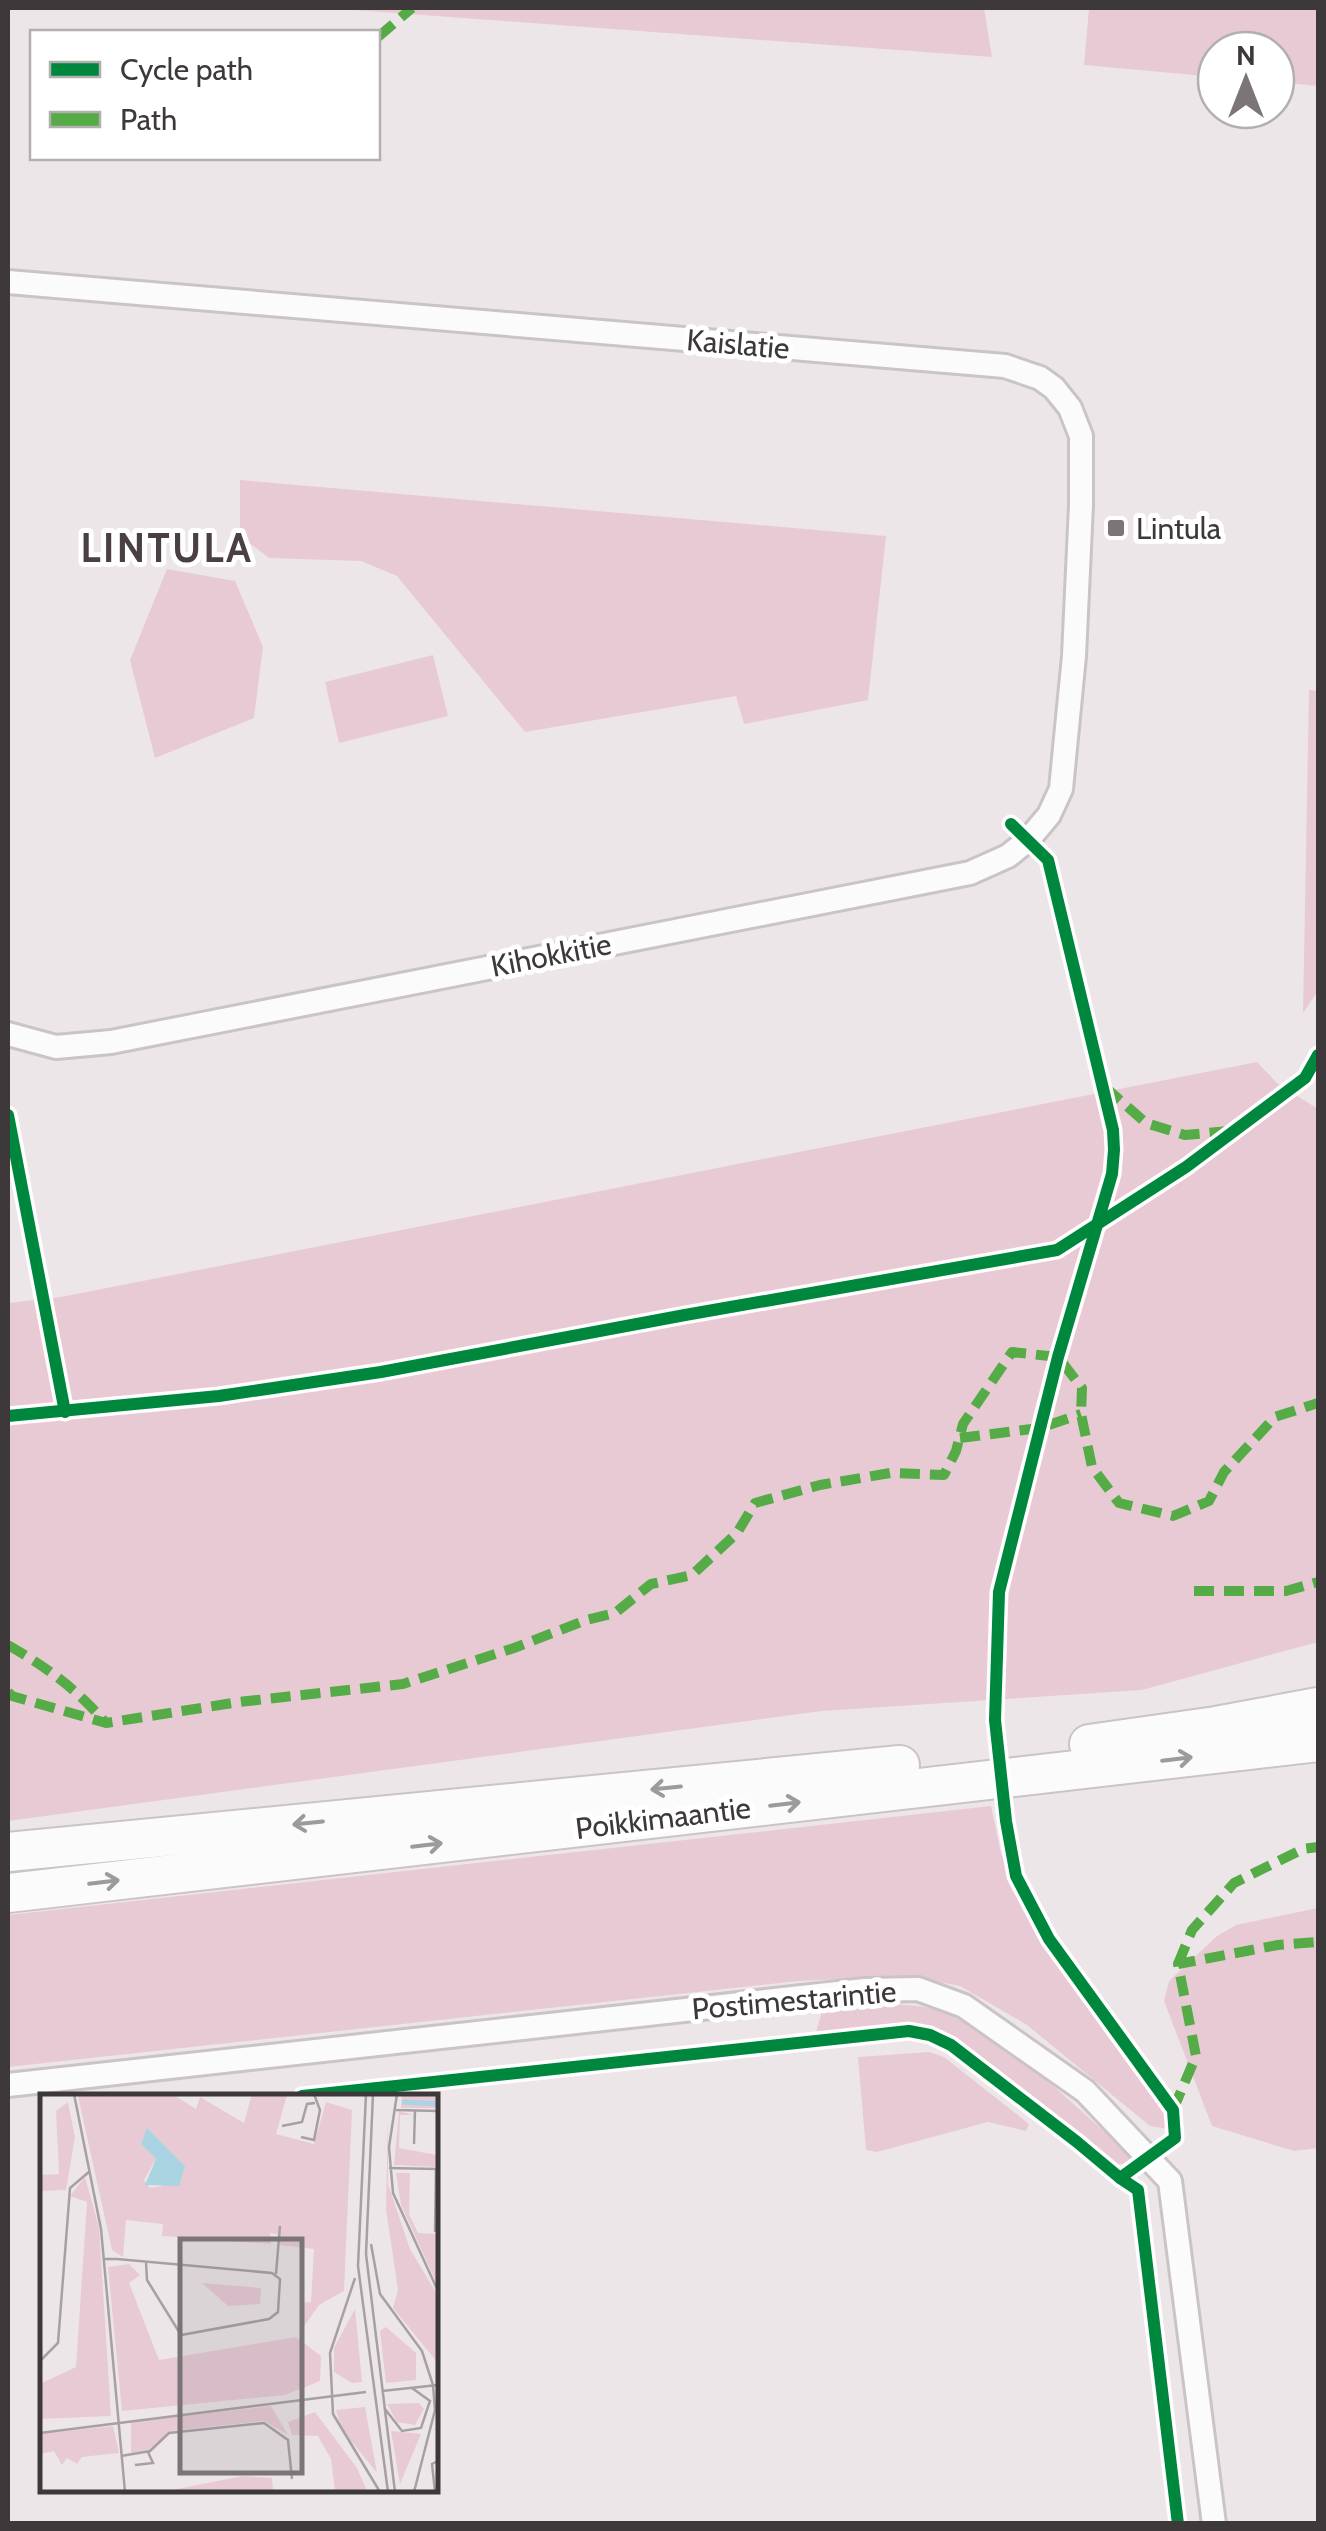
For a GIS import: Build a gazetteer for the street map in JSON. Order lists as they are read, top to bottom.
{
  "streets": {
    "main road": ["Poikkimaantie"],
    "street": ["Kaislatie", "Kihokkitie", "Postimestarintie"]
  },
  "crossings": [
    ["Kaislatie", "Kihokkitie"]
  ],
  "districts": ["LINTULA"],
  "places": {
    "transit": ["Lintula"]
  },
  "legend": ["Cycle path", "Path"],
  "north": "top"
}
